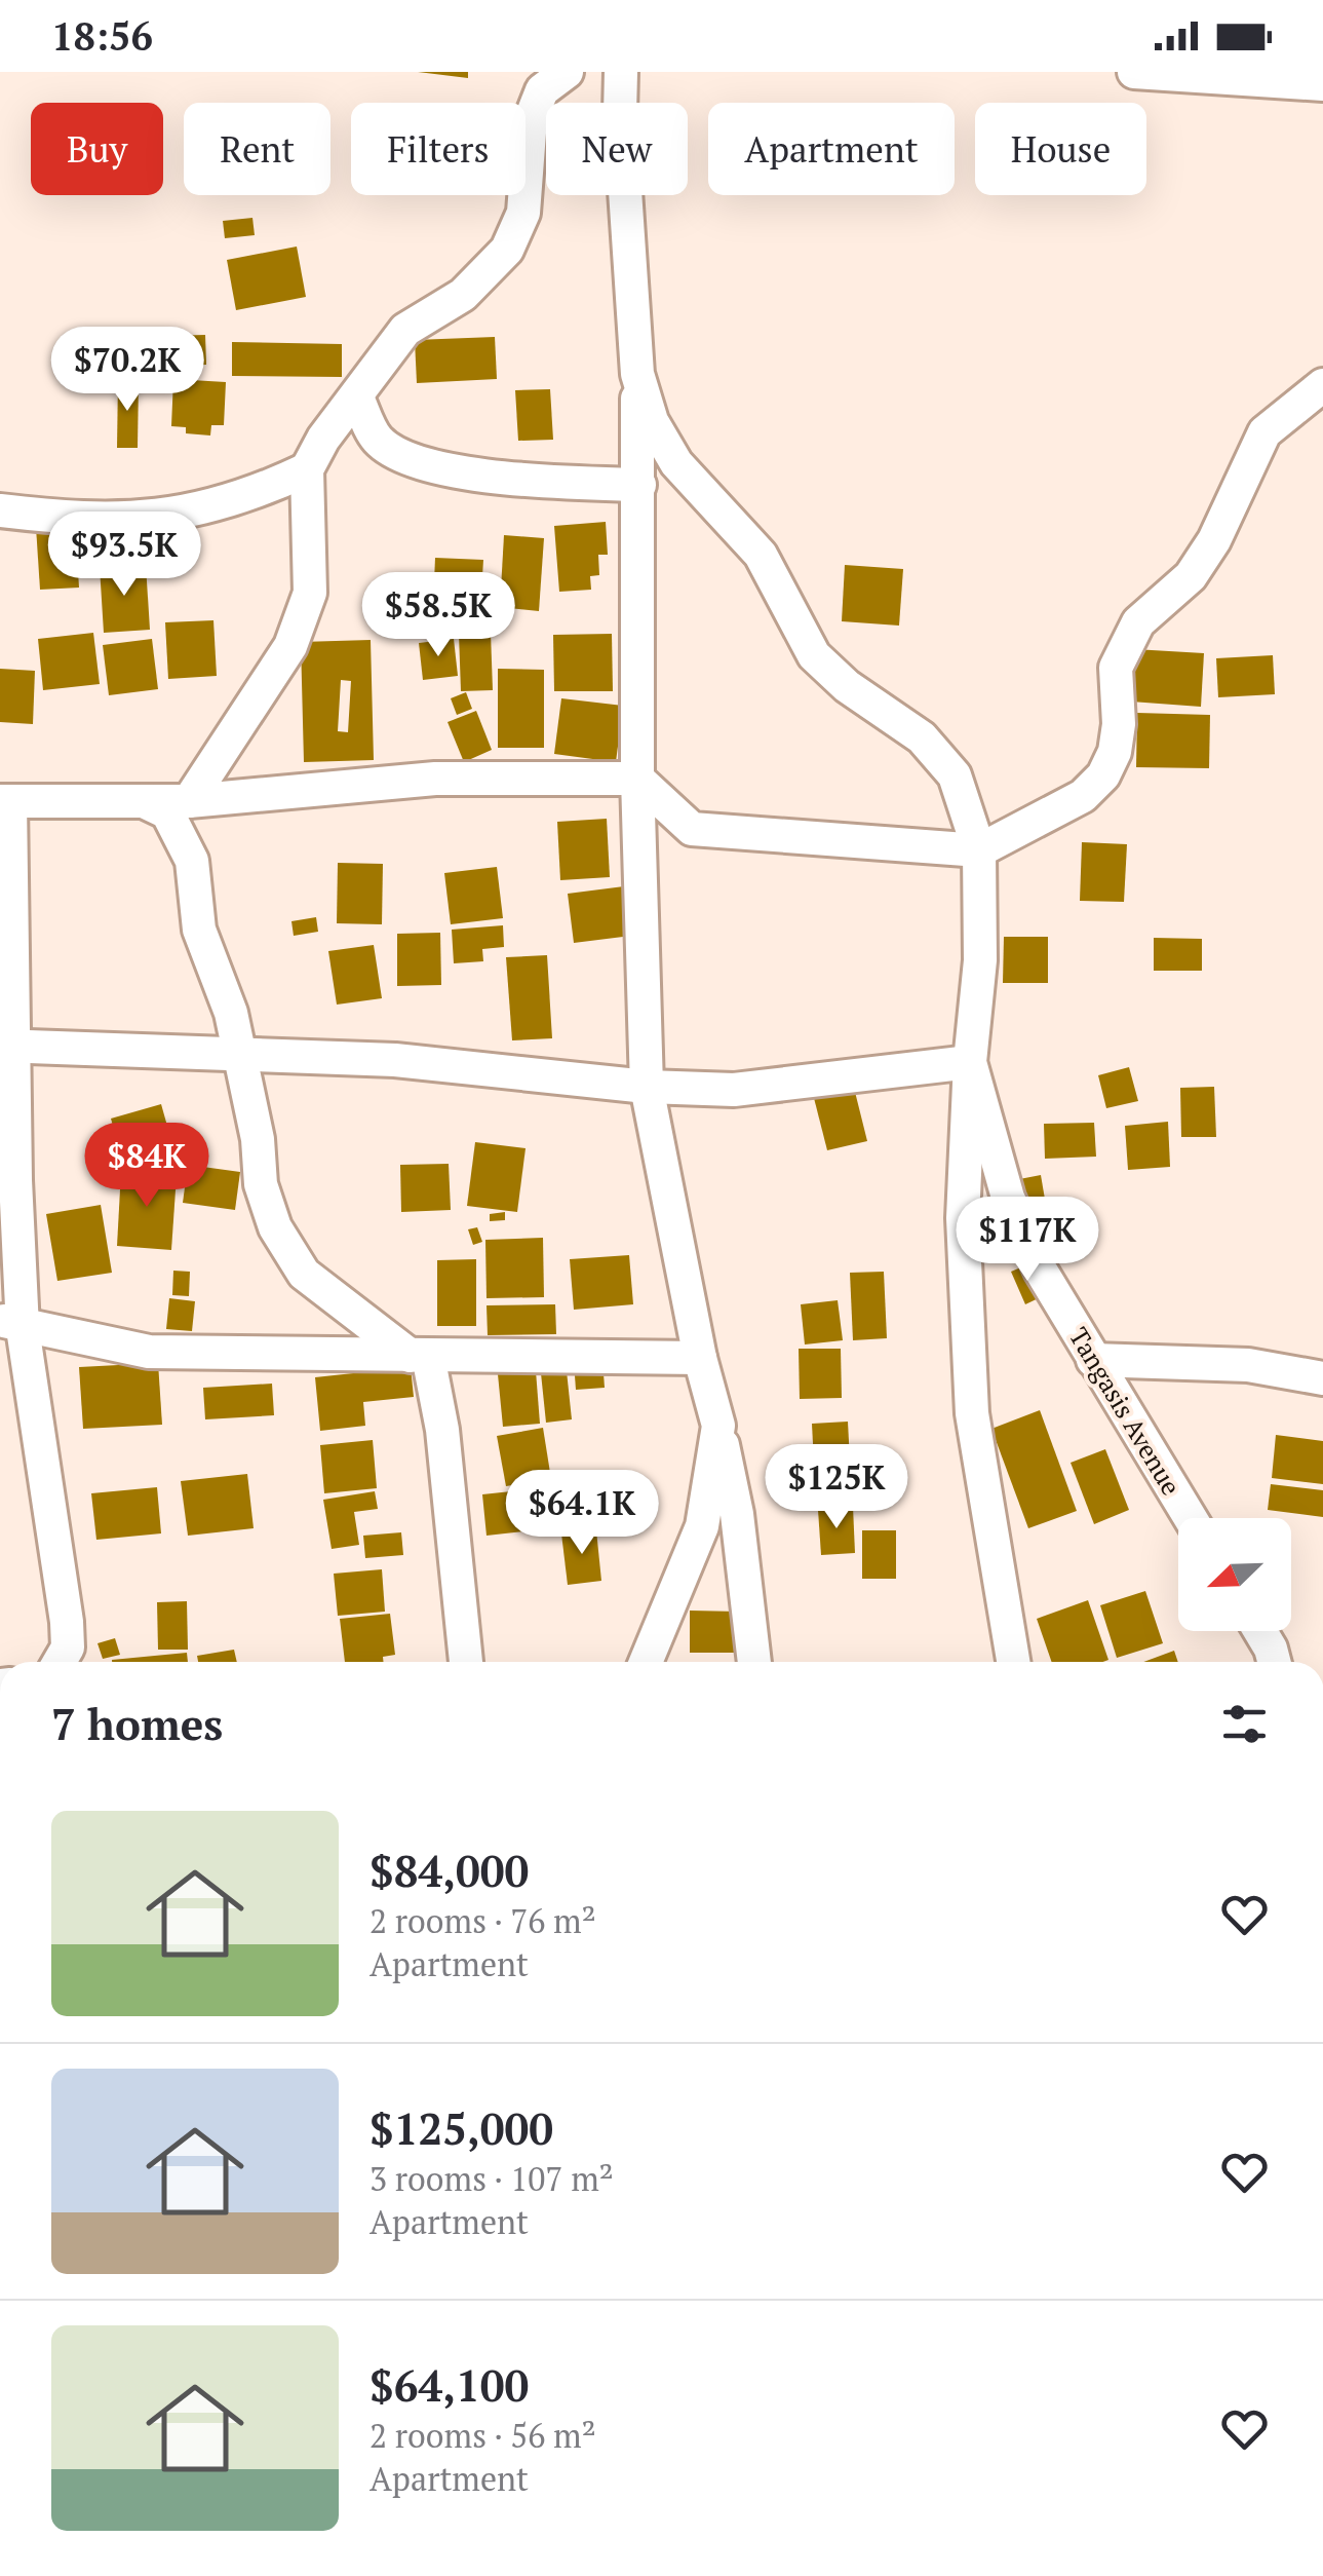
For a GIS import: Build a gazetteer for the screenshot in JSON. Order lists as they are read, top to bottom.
{
  "streets": {
    "street": ["Tangasis Avenue"]
  },
  "north": "bottom left",
  "page": {
    "status": "18:56",
    "chip": [
      "Buy",
      "Rent",
      "Filters",
      "New",
      "Apartment",
      "House"
    ],
    "price": [
      "$70.2K",
      "$93.5K",
      "$58.5K",
      "$84K",
      "$117K",
      "$125K",
      "$64.1K"
    ],
    "heading": "7 homes",
    "list": [
      {
        "name": "$84,000",
        "note": "2 rooms · 76 m² · Apartment"
      },
      {
        "name": "$125,000",
        "note": "3 rooms · 107 m² · Apartment"
      },
      {
        "name": "$64,100",
        "note": "2 rooms · 56 m² · Apartment"
      }
    ]
  }
}
